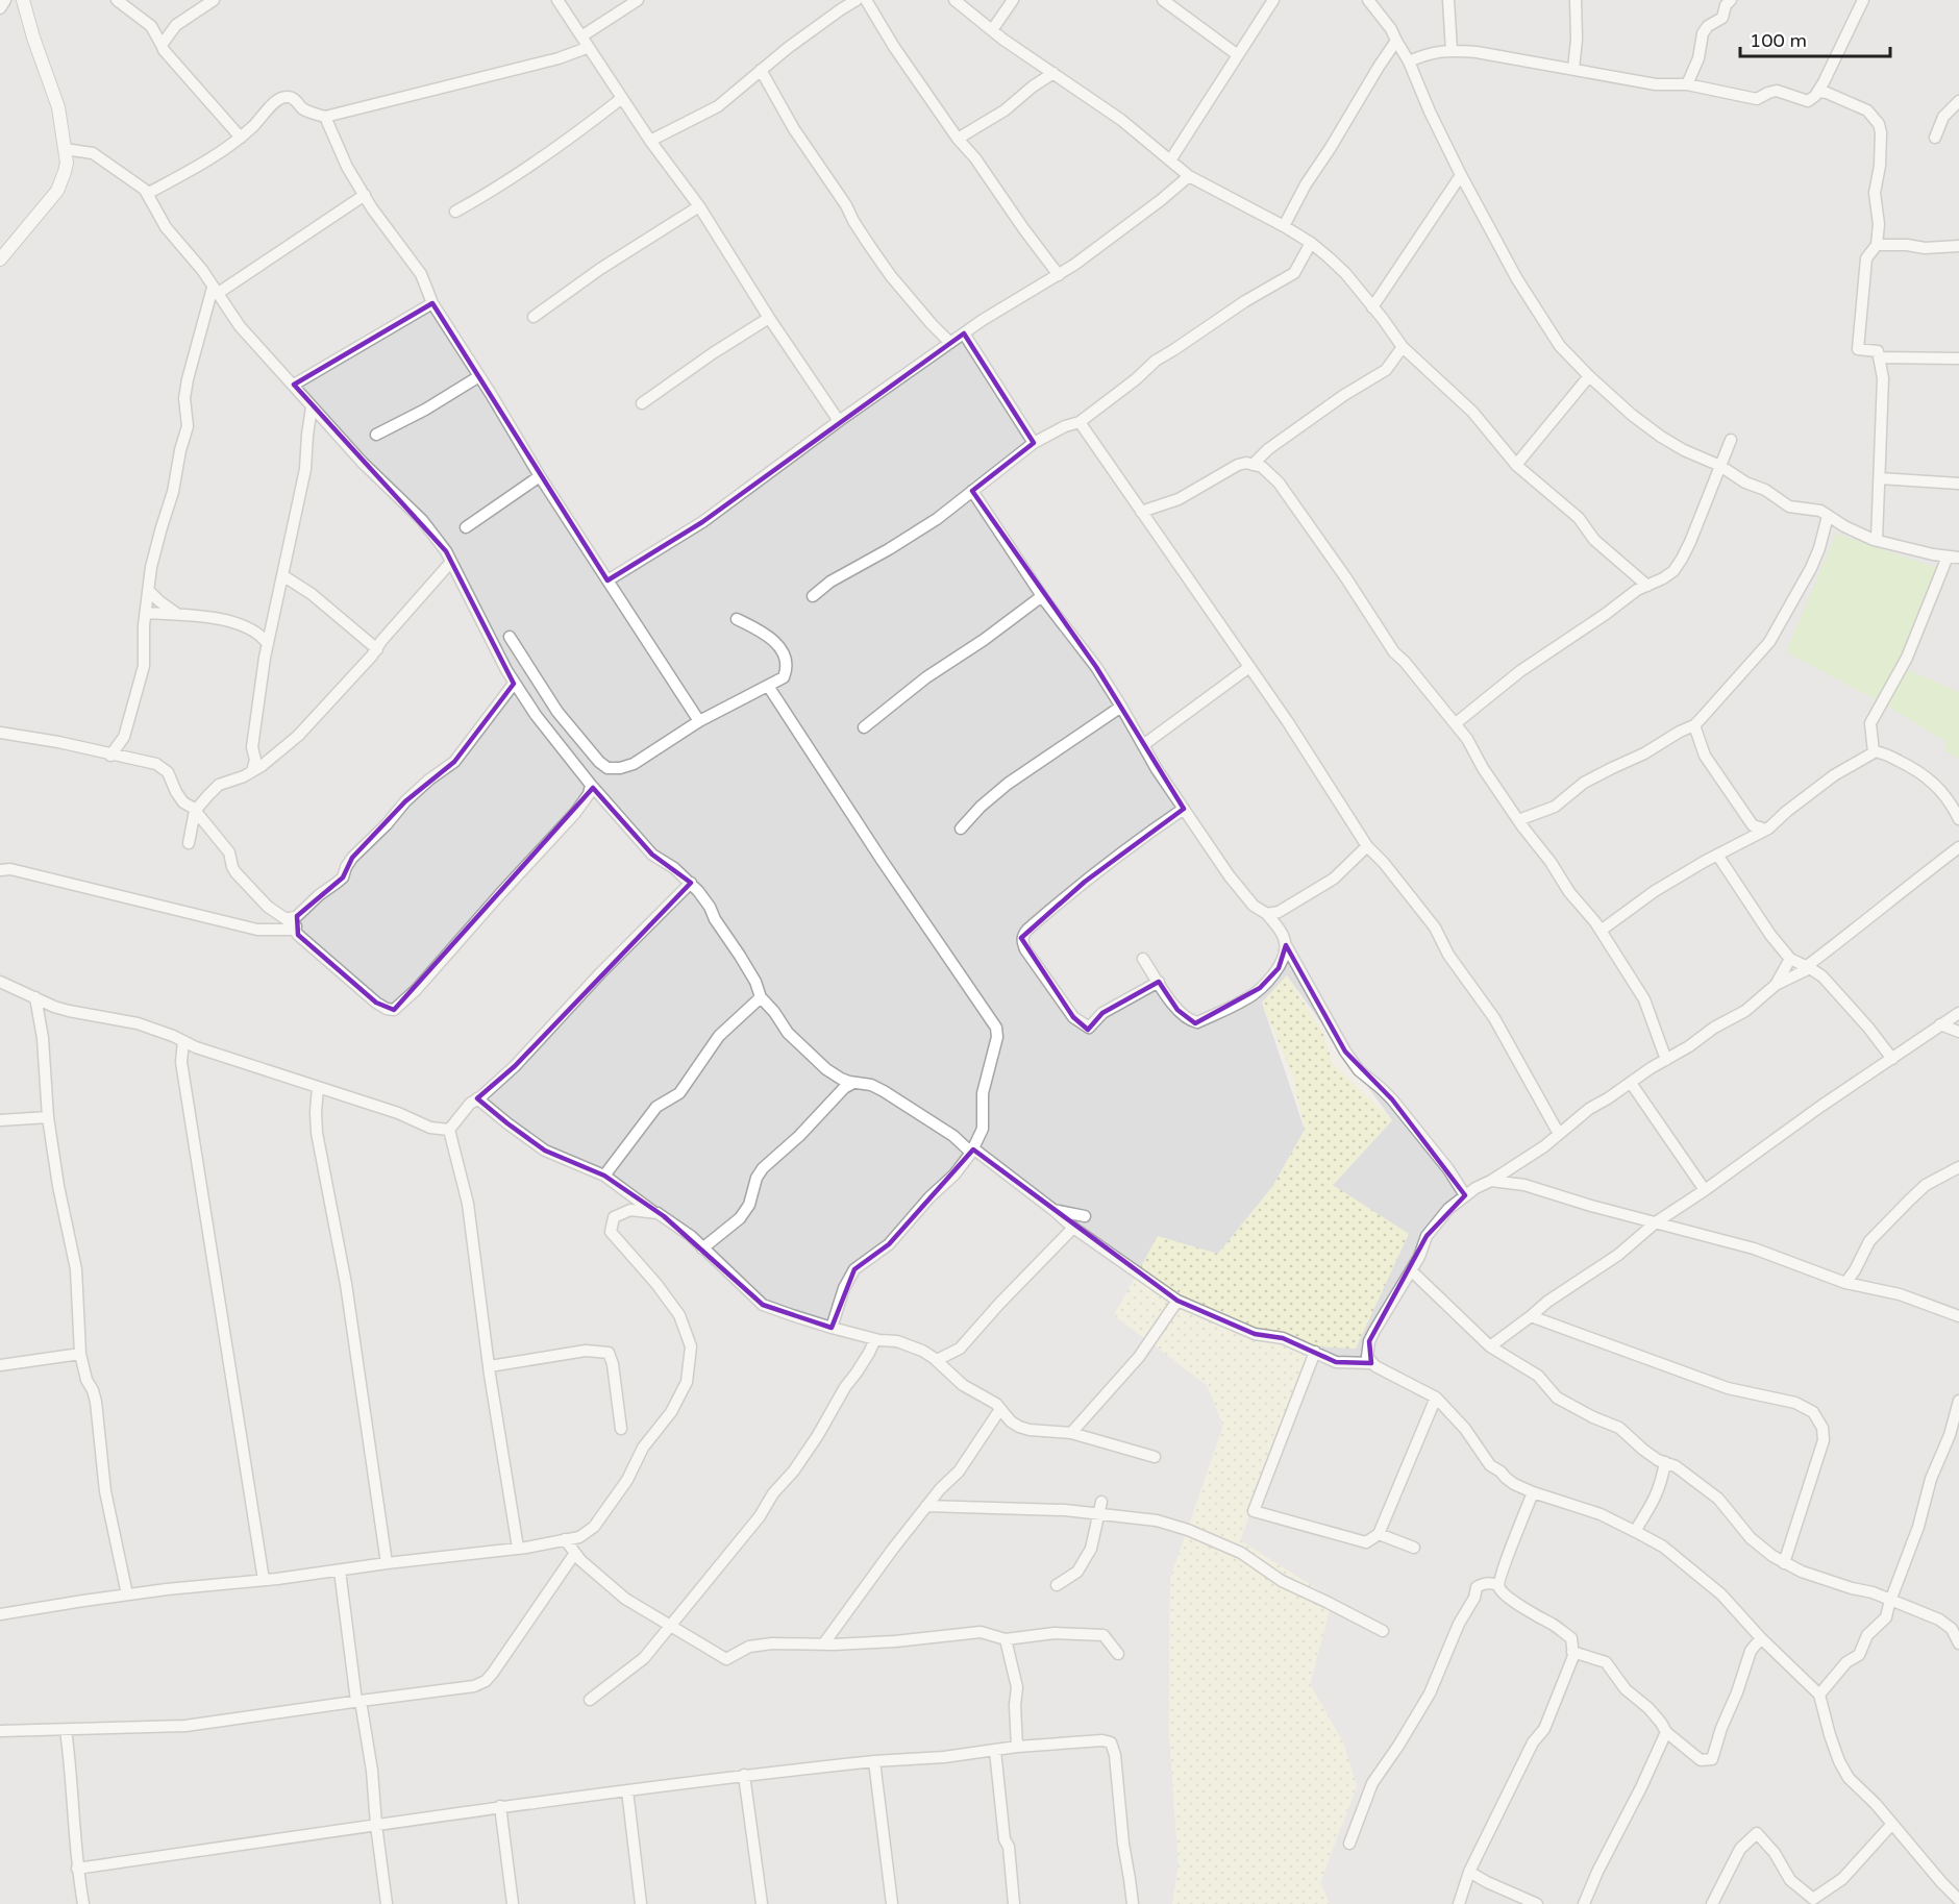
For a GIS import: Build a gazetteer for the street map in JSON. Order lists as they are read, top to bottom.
{
  "scale_bar": "100 m"
}
